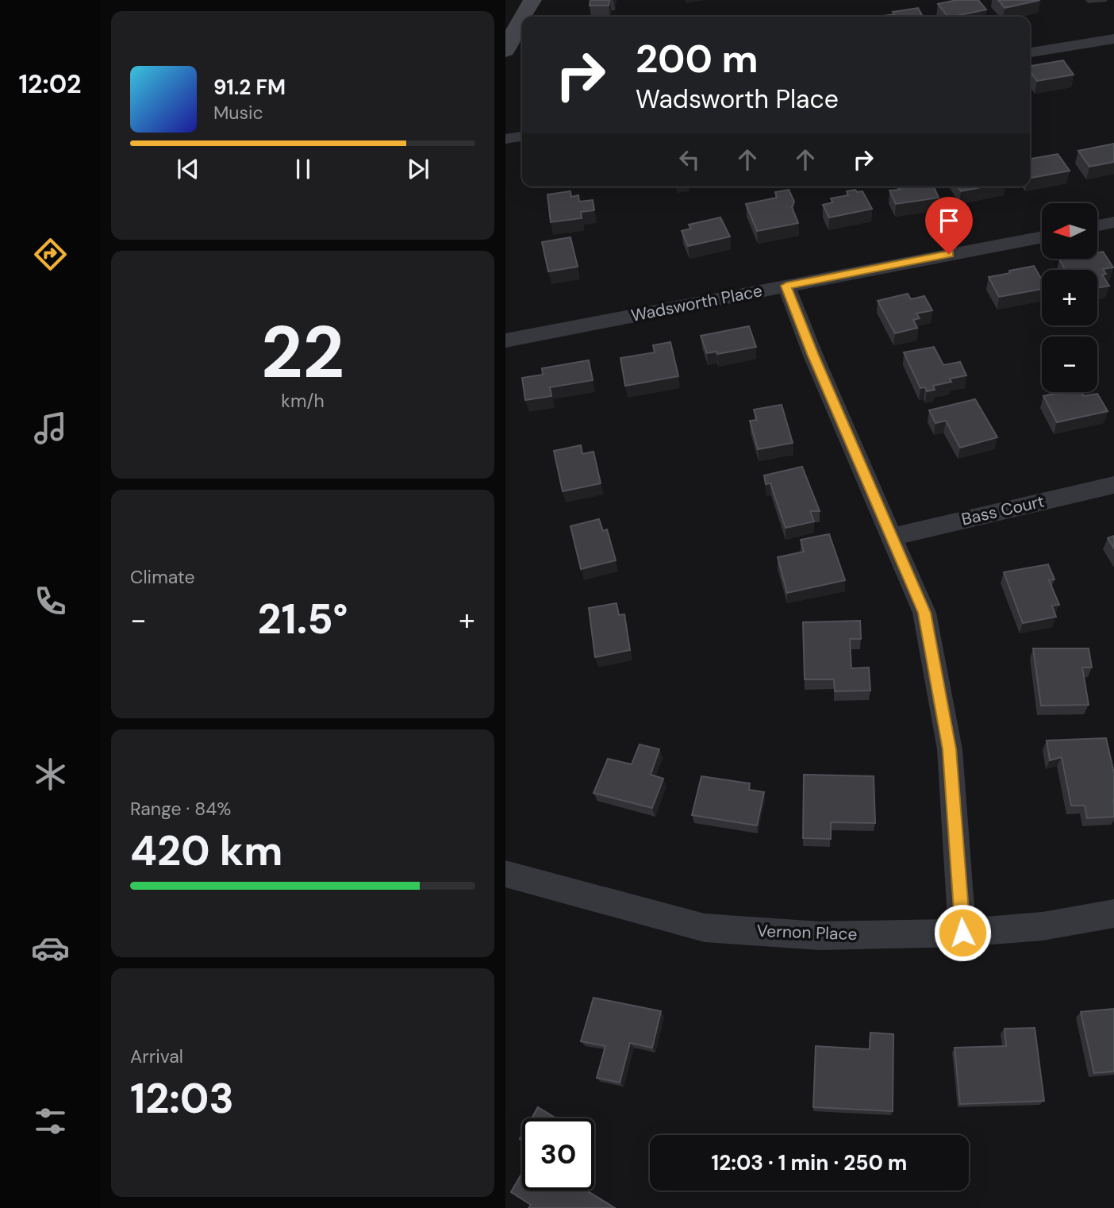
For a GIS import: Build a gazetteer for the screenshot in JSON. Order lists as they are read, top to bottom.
{
  "streets": {
    "street": ["Wadsworth Place", "Bass Court", "Vernon Place"]
  },
  "north": "left",
  "page": {
    "tabs": "12:02",
    "turn": ["200 m", "Wadsworth Place"],
    "song": ["91.2 FM", "Music"],
    "map_buttons": ["+", "−"],
    "tile": [
      ["22", "km/h"],
      "Climate",
      ["Range · 84%", "420 km"],
      ["Arrival", "12:03"]
    ],
    "heat": ["−", "21.5°", "+"],
    "limit": "30",
    "trip": "12:03 · 1 min · 250 m"
  }
}
